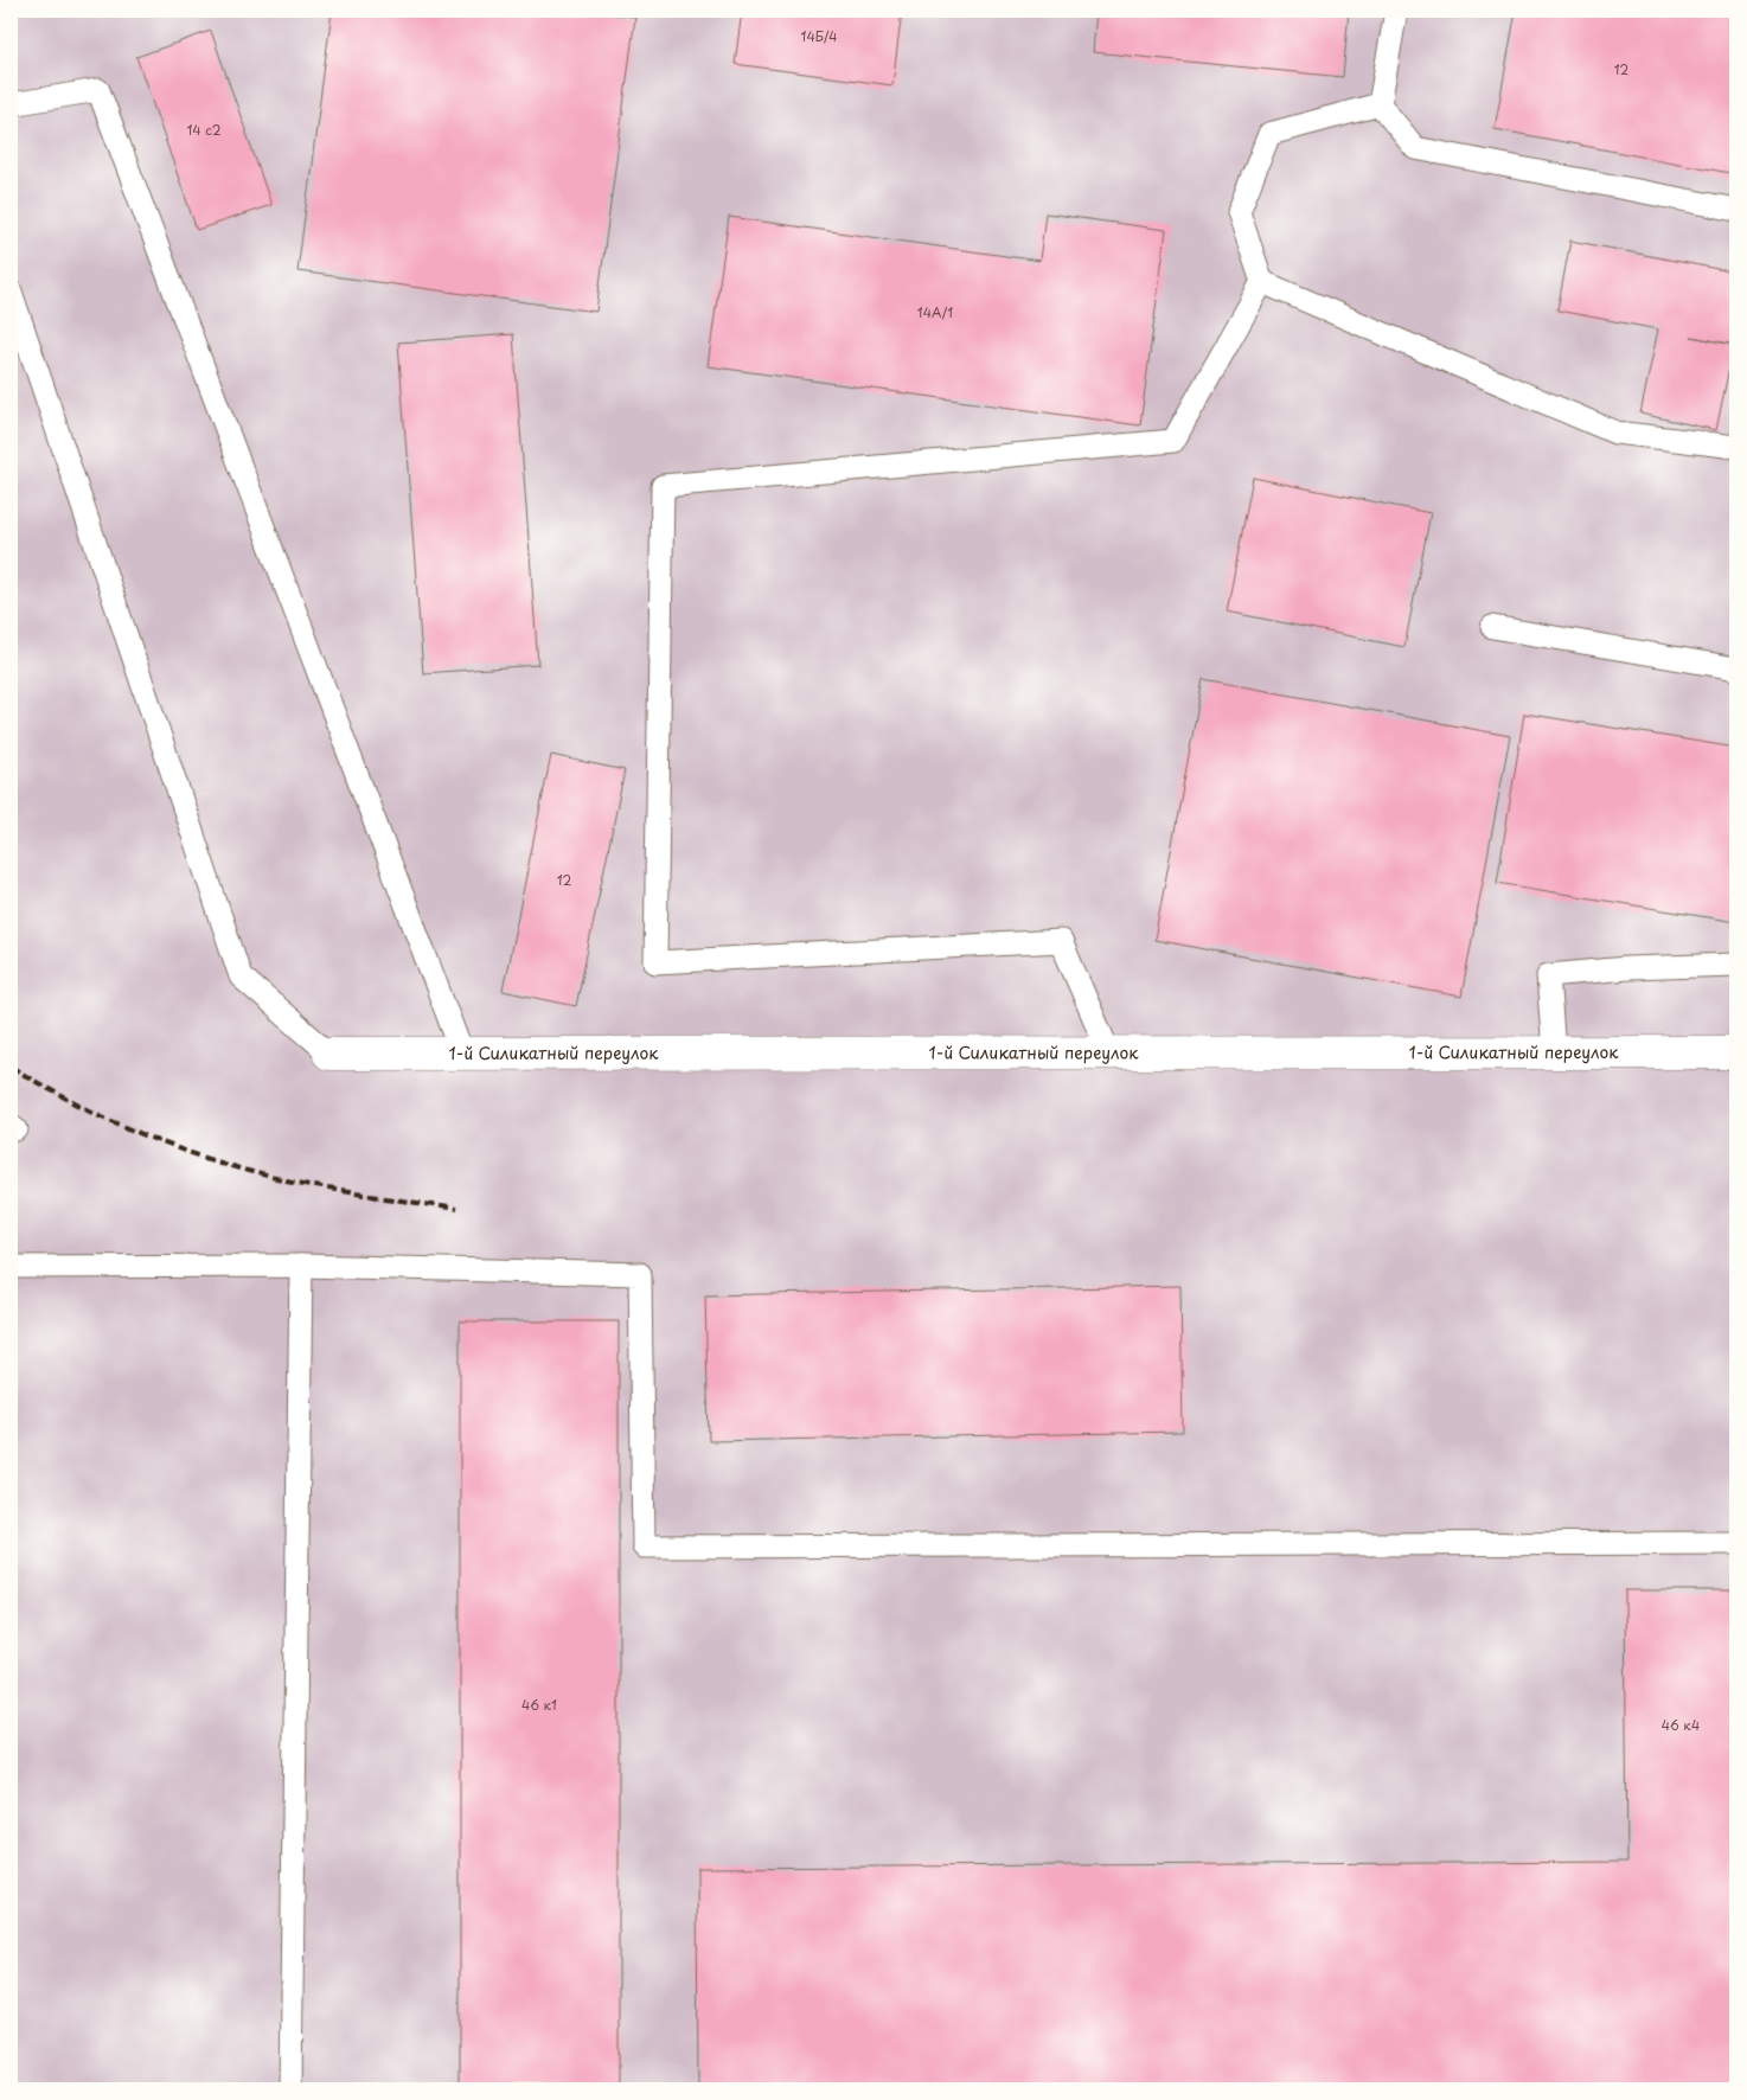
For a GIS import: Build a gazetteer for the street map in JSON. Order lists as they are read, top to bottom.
{
  "streets": {
    "street": ["1-й Силикатный переулок"]
  },
  "house_numbers": [
    "14Б/4",
    "12",
    "14 с2",
    "14А/1",
    "12",
    "46 к1",
    "46 к4"
  ]
}
